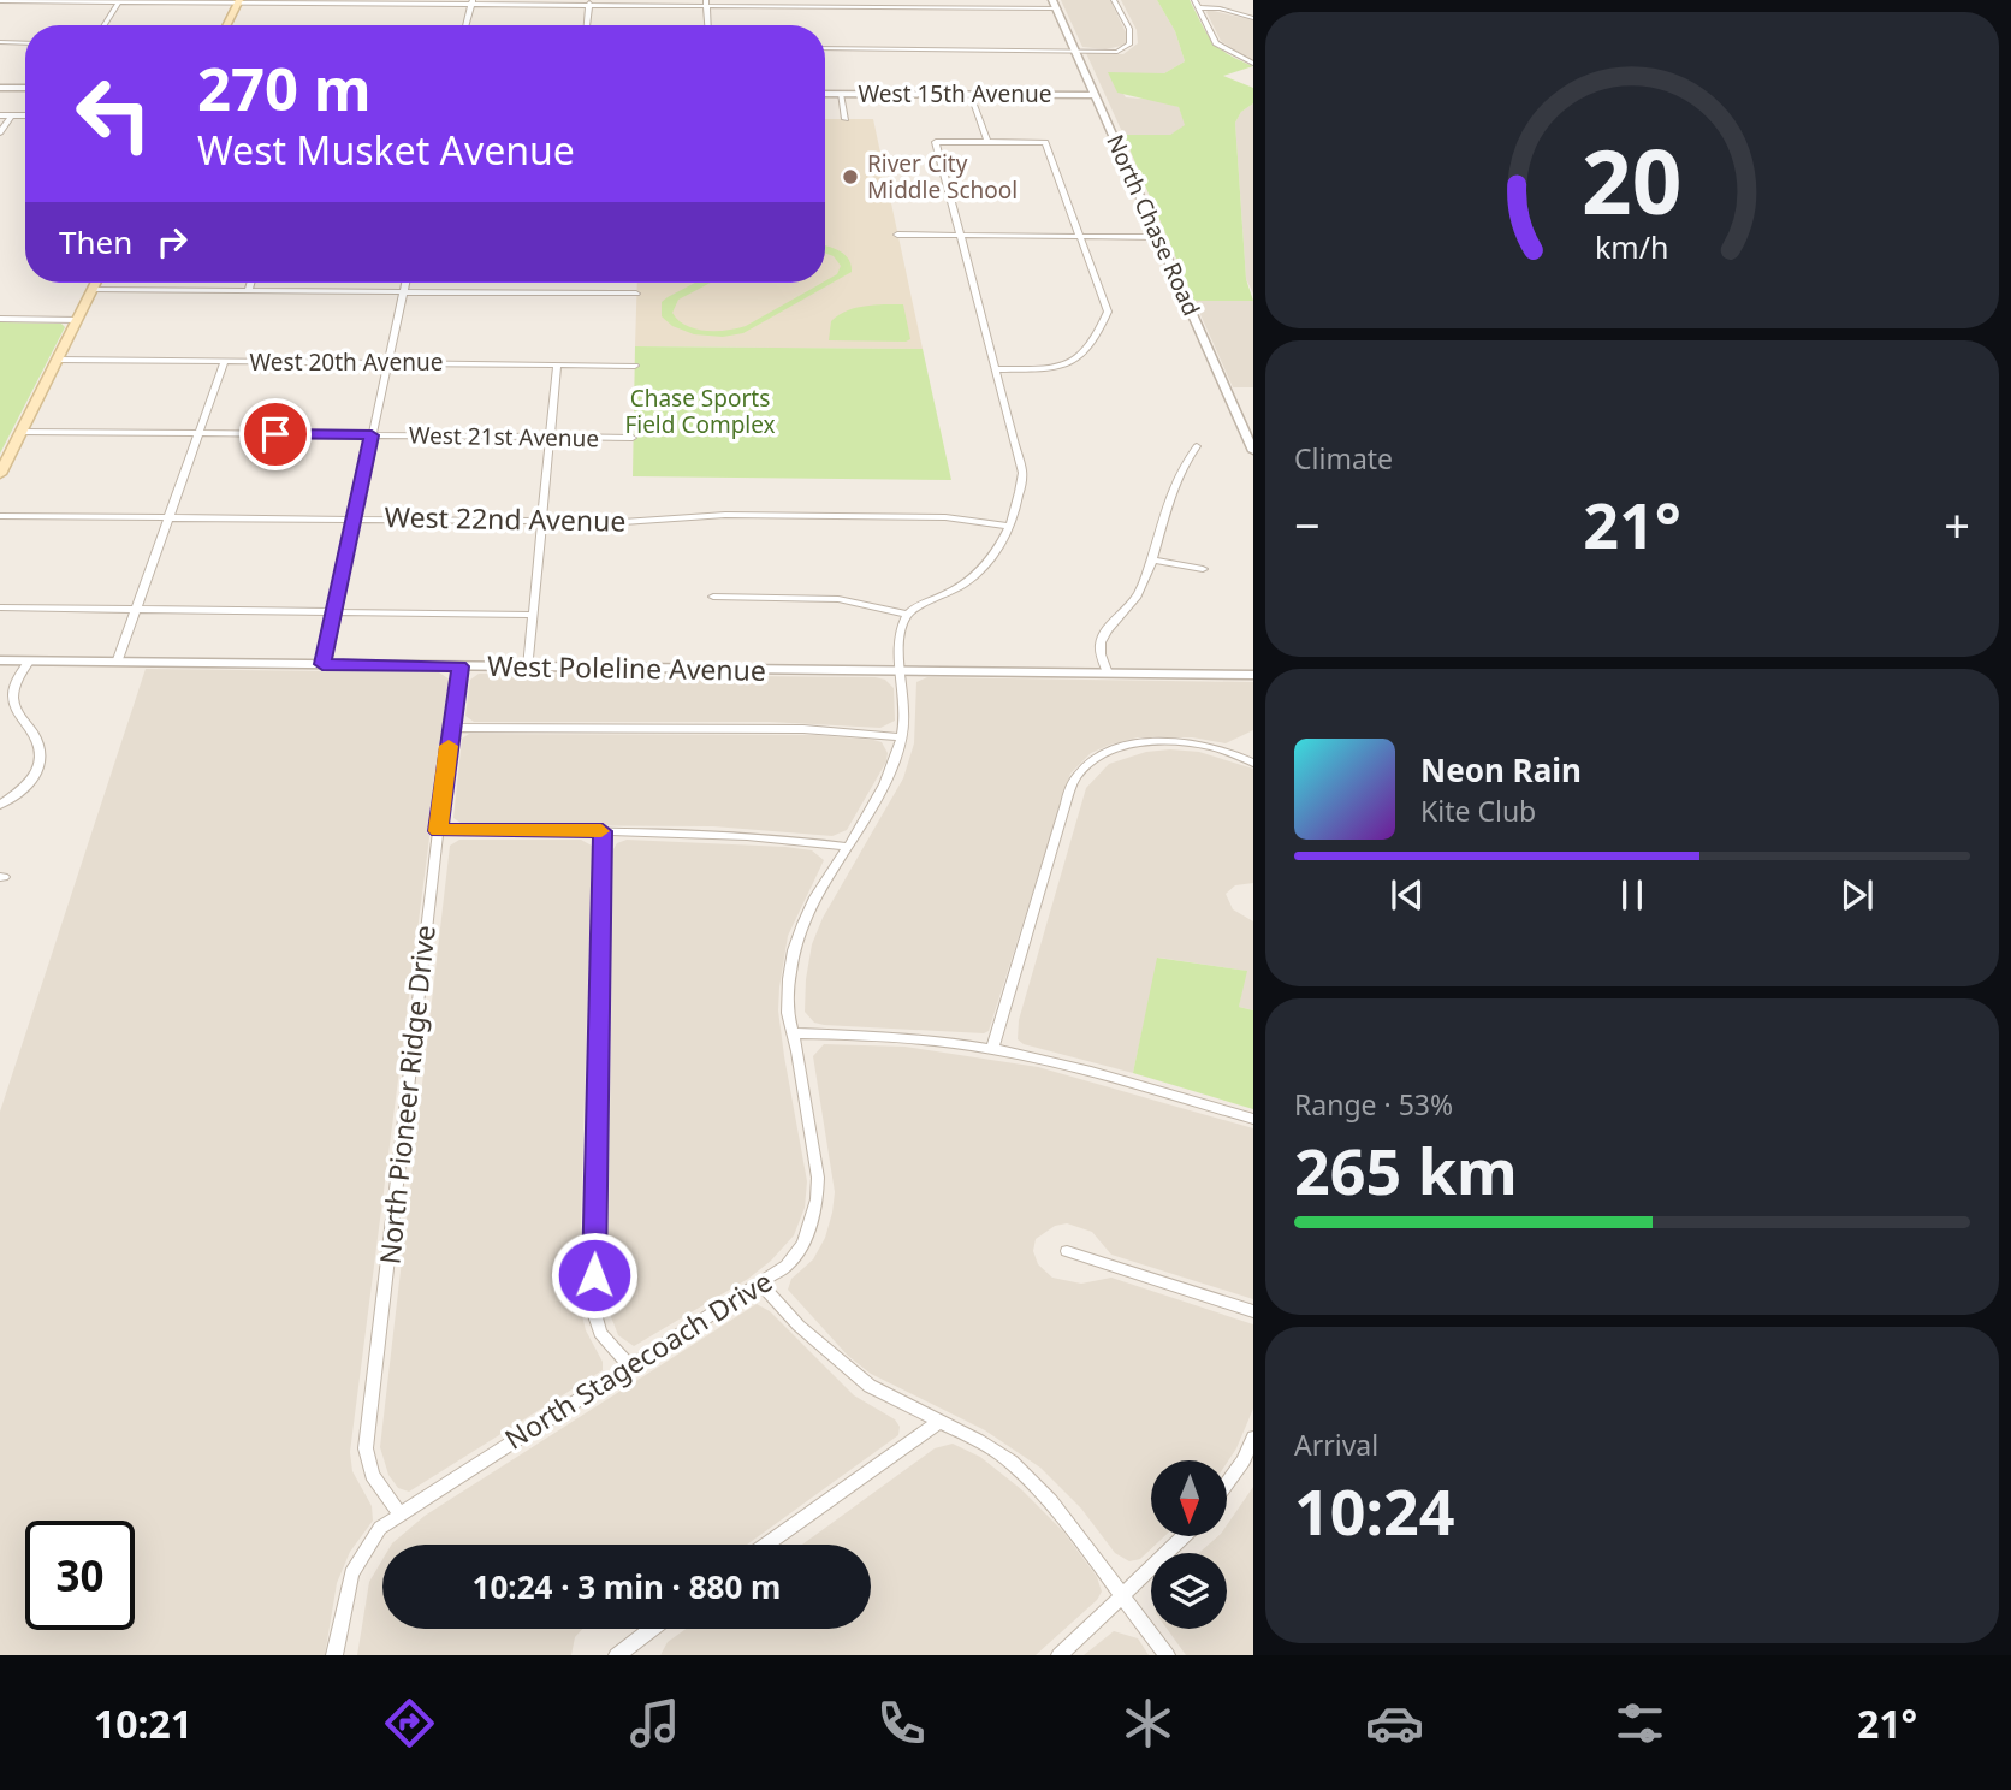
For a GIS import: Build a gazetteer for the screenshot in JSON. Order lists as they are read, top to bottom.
{
  "streets": {
    "street": [
      "West 15th Avenue",
      "North Chase Road",
      "West 20th Avenue",
      "West 21st Avenue",
      "West 22nd Avenue",
      "West Poleline Avenue",
      "North Pioneer Ridge Drive",
      "North Stagecoach Drive"
    ]
  },
  "crossings": [
    ["West 15th Avenue", "North Chase Road"],
    ["West Poleline Avenue", "North Pioneer Ridge Drive"],
    ["West Poleline Avenue", "North Stagecoach Drive"],
    ["North Pioneer Ridge Drive", "North Stagecoach Drive"]
  ],
  "parks": ["Chase Sports Field Complex"],
  "places": ["River City Middle School"],
  "north": "bottom",
  "page": {
    "turn": ["270 m", "West Musket Avenue"],
    "then": "Then",
    "tile": [
      "Climate",
      ["Range · 53%", "265 km"],
      ["Arrival", "10:24"]
    ],
    "heat": ["−", "21°", "+"],
    "song": ["Neon Rain", "Kite Club"],
    "limit": "30",
    "trip": "10:24 · 3 min · 880 m",
    "tabs": ["10:21", "21°"],
    "gauge": ["20", "km/h"]
  }
}
